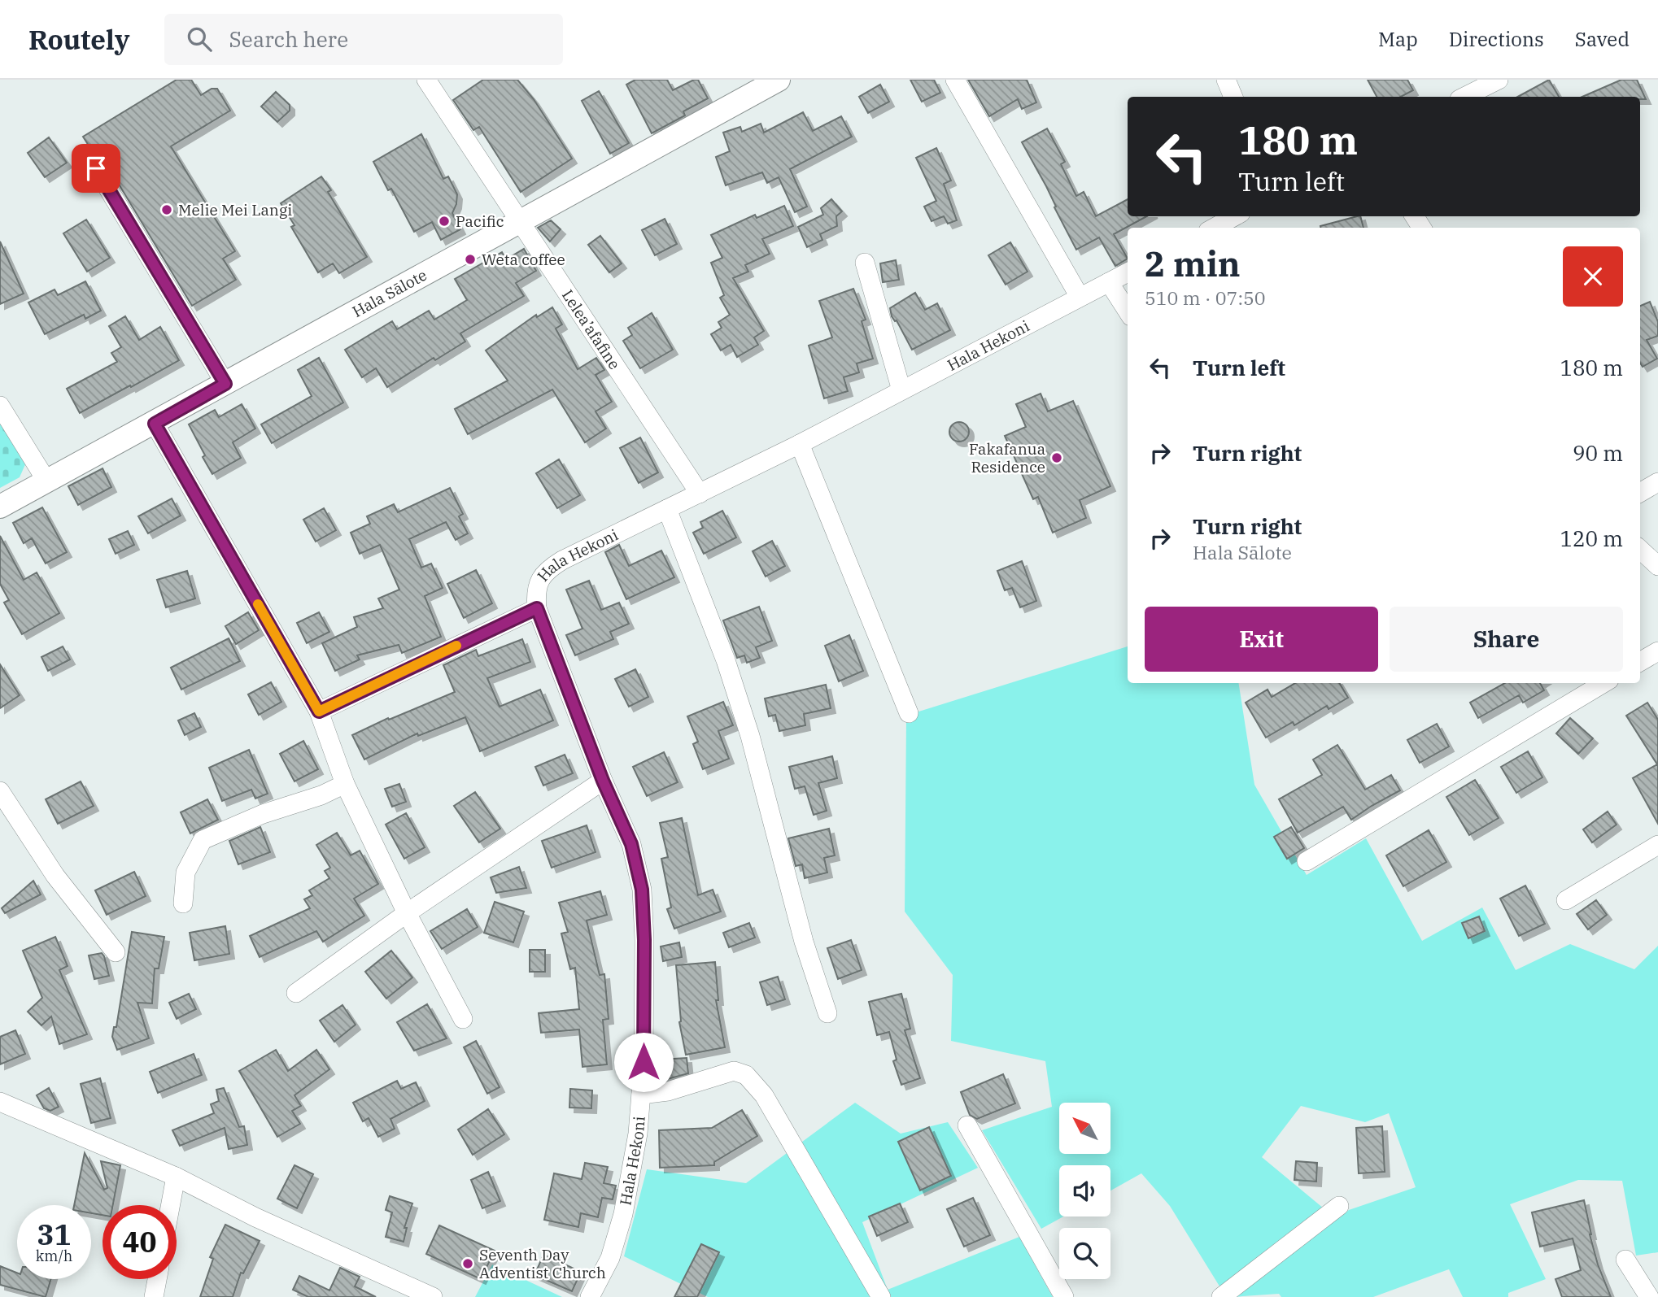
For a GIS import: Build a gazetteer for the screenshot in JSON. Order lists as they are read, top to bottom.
{
  "streets": {
    "main road": ["Hala Sālote"],
    "street": ["Lelea’afafine", "Hala Hekoni"]
  },
  "crossings": [
    ["Hala Sālote", "Lelea’afafine"],
    ["Lelea’afafine", "Hala Hekoni"]
  ],
  "places": [
    "Melie Mei Langi",
    "Pacific",
    "Weta coffee",
    "Fakafanua Residence",
    "Seventh Day Adventist Church"
  ],
  "north": "top left",
  "page": {
    "header": "Routely",
    "search": "Search here",
    "nav": ["Map", "Directions", "Saved"],
    "turn": ["180 m", "Turn left"],
    "heading": ["2 min", "510 m · 07:50"],
    "list": [
      {
        "name": "Turn left",
        "value": "180 m"
      },
      {
        "name": "Turn right",
        "value": "90 m"
      },
      {
        "name": "Turn right",
        "note": "Hala Sālote",
        "value": "120 m"
      }
    ],
    "buttons": ["Exit", "Share"],
    "speed": "31 km/h",
    "limit": "40"
  }
}
